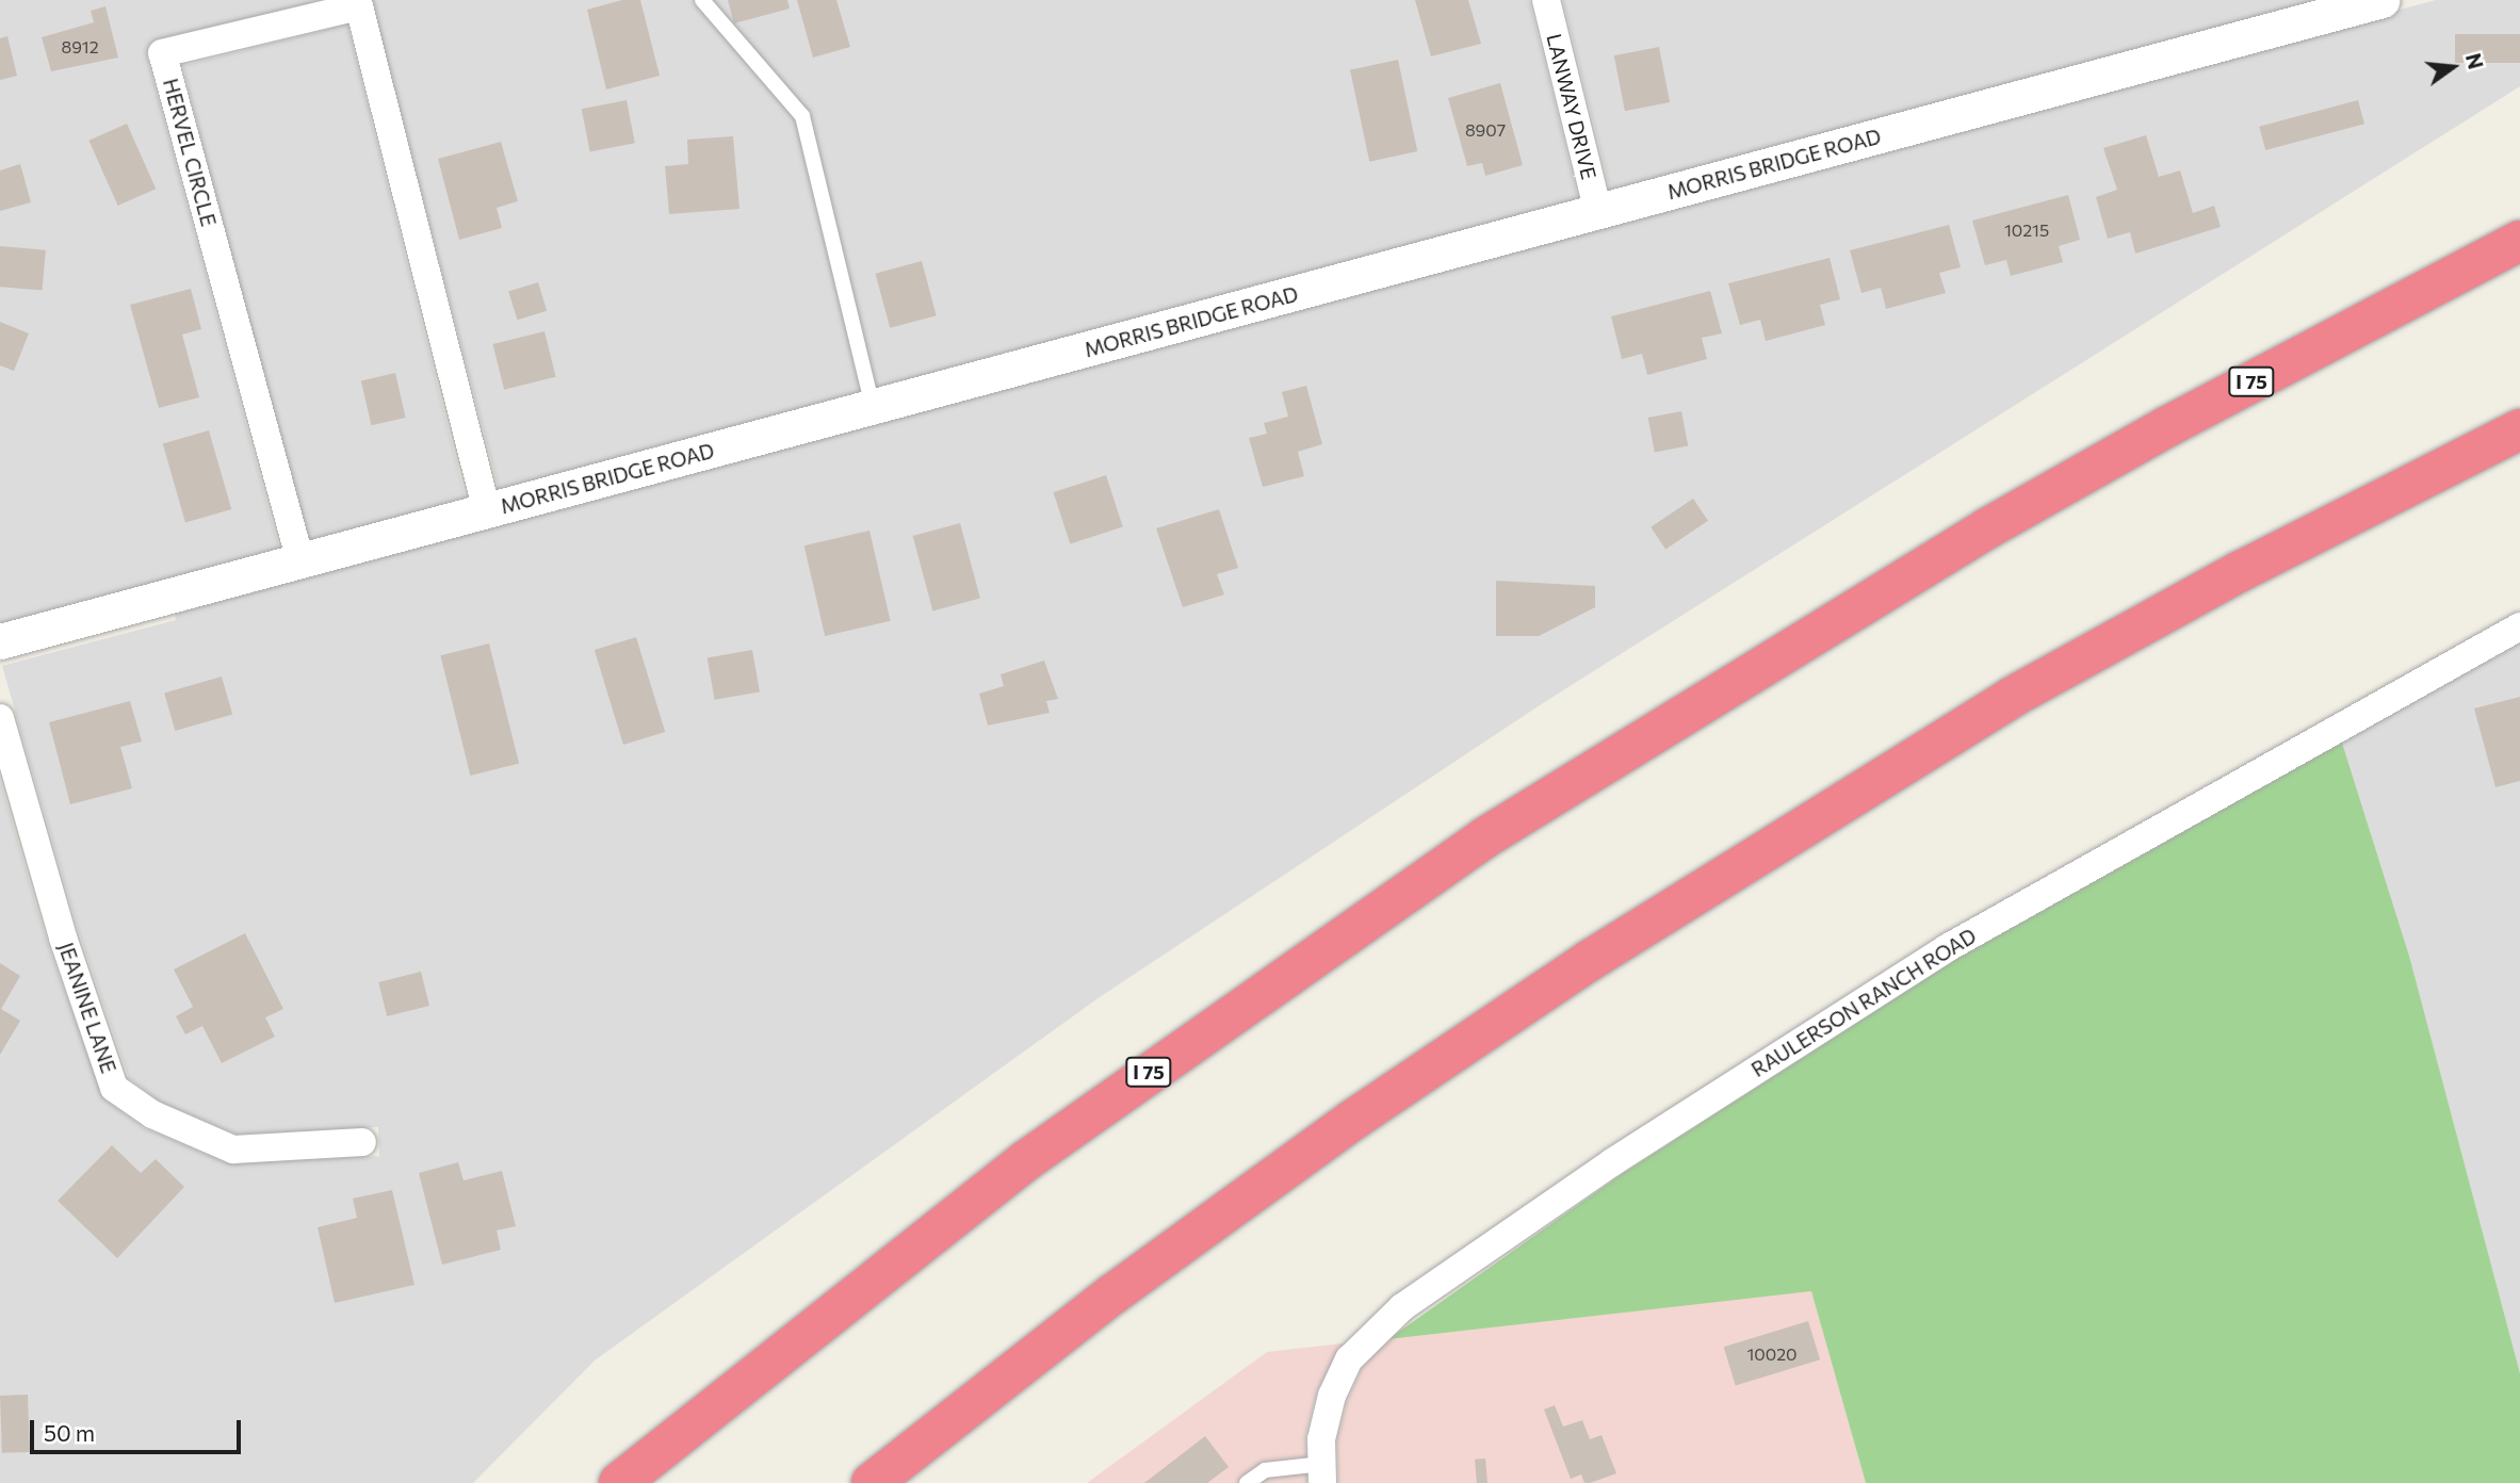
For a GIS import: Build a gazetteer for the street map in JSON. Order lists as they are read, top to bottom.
{
  "streets": {
    "highway": ["I 75"],
    "street": [
      "LANWAY DRIVE",
      "HERVEL CIRCLE",
      "MORRIS BRIDGE ROAD",
      "RAULERSON RANCH ROAD",
      "JEANINE LANE"
    ]
  },
  "crossings": [
    ["LANWAY DRIVE", "MORRIS BRIDGE ROAD"],
    ["HERVEL CIRCLE", "MORRIS BRIDGE ROAD"]
  ],
  "house_numbers": [
    "8912",
    "8907",
    "10215",
    "10020"
  ],
  "scale_bar": "50 m",
  "north": "right"
}
